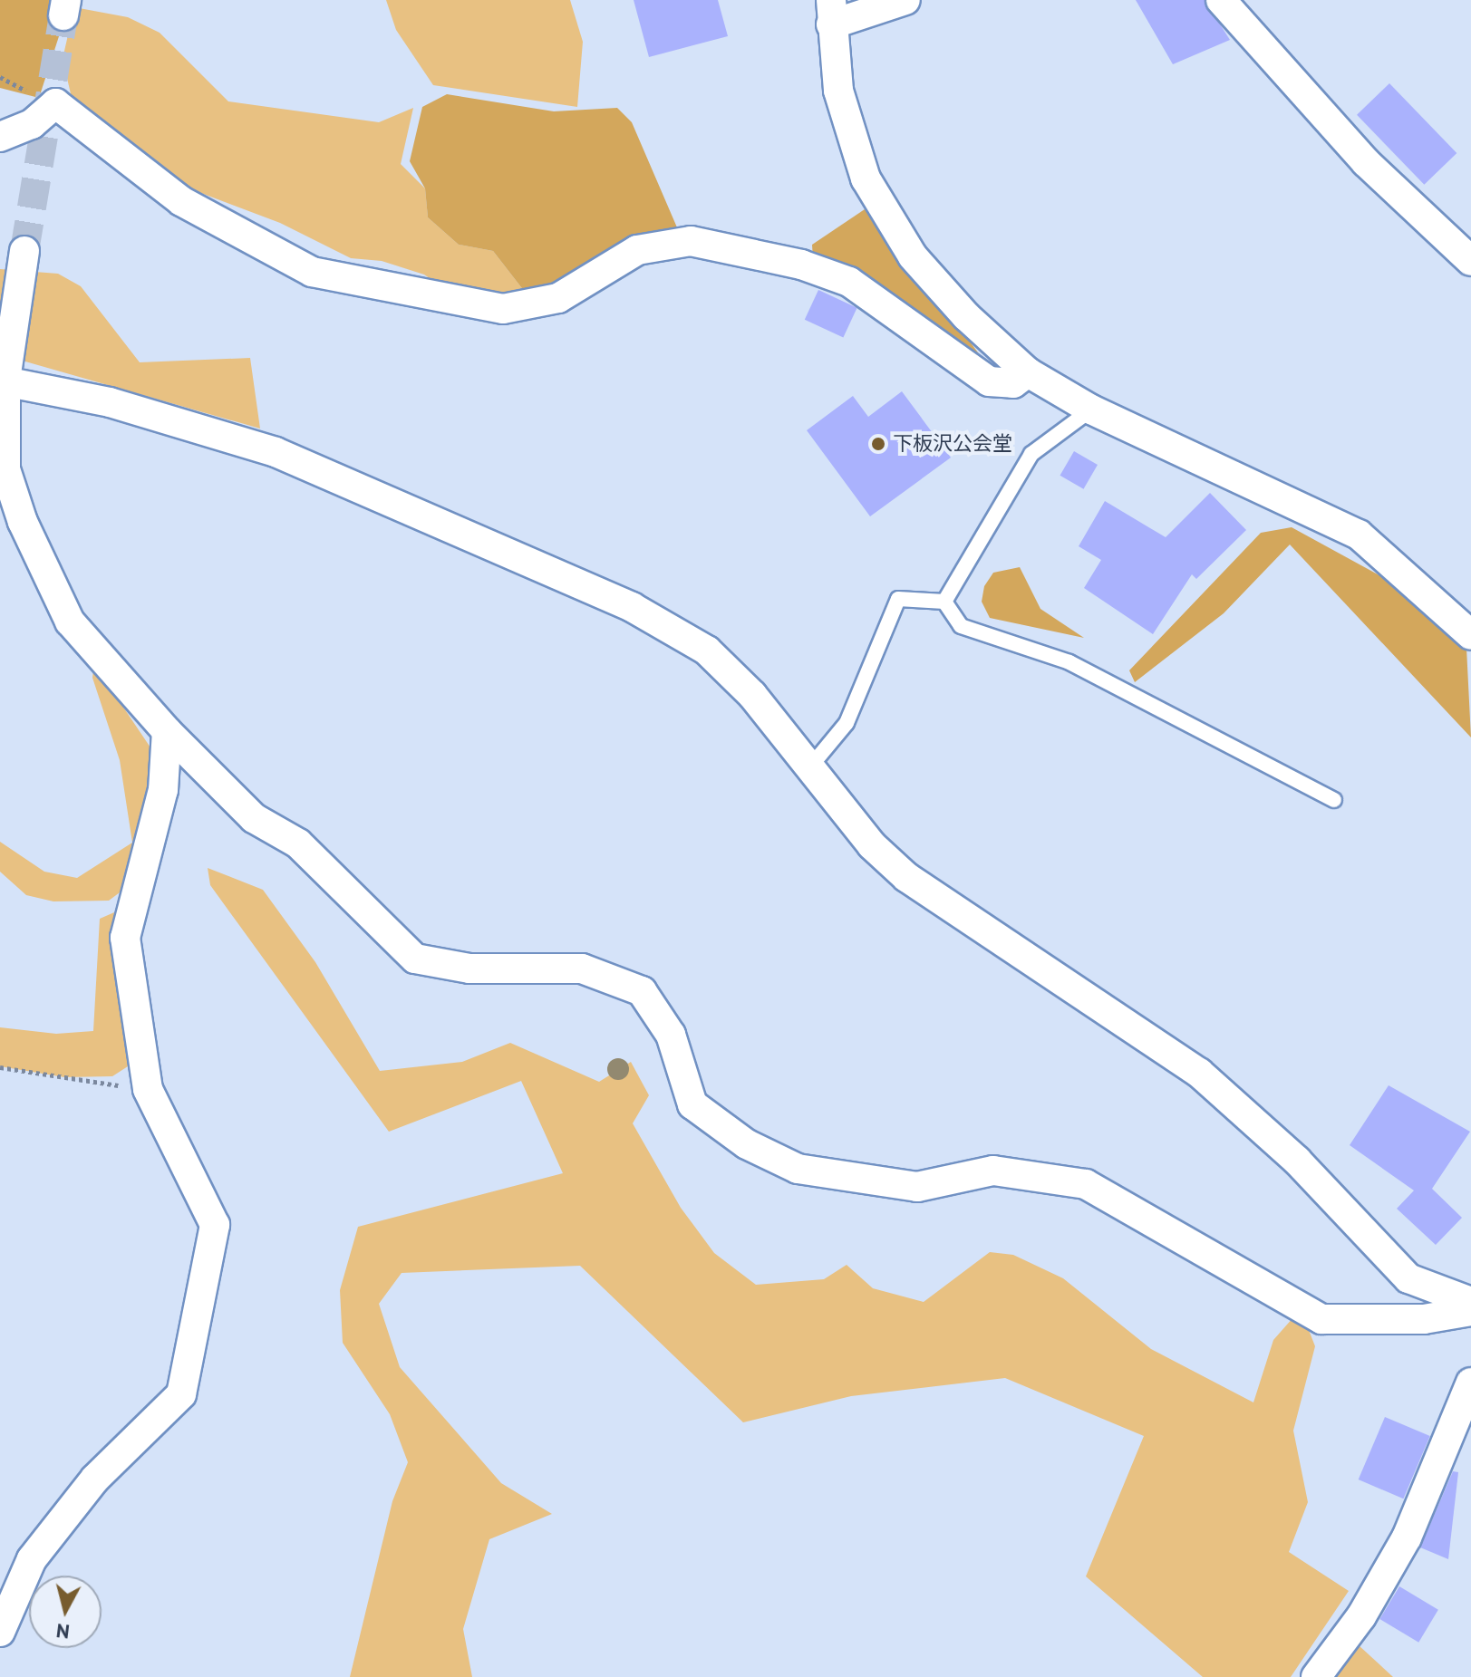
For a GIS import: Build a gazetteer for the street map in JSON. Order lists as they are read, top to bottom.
{
  "places": ["下板沢公会堂"],
  "north": "bottom"
}
